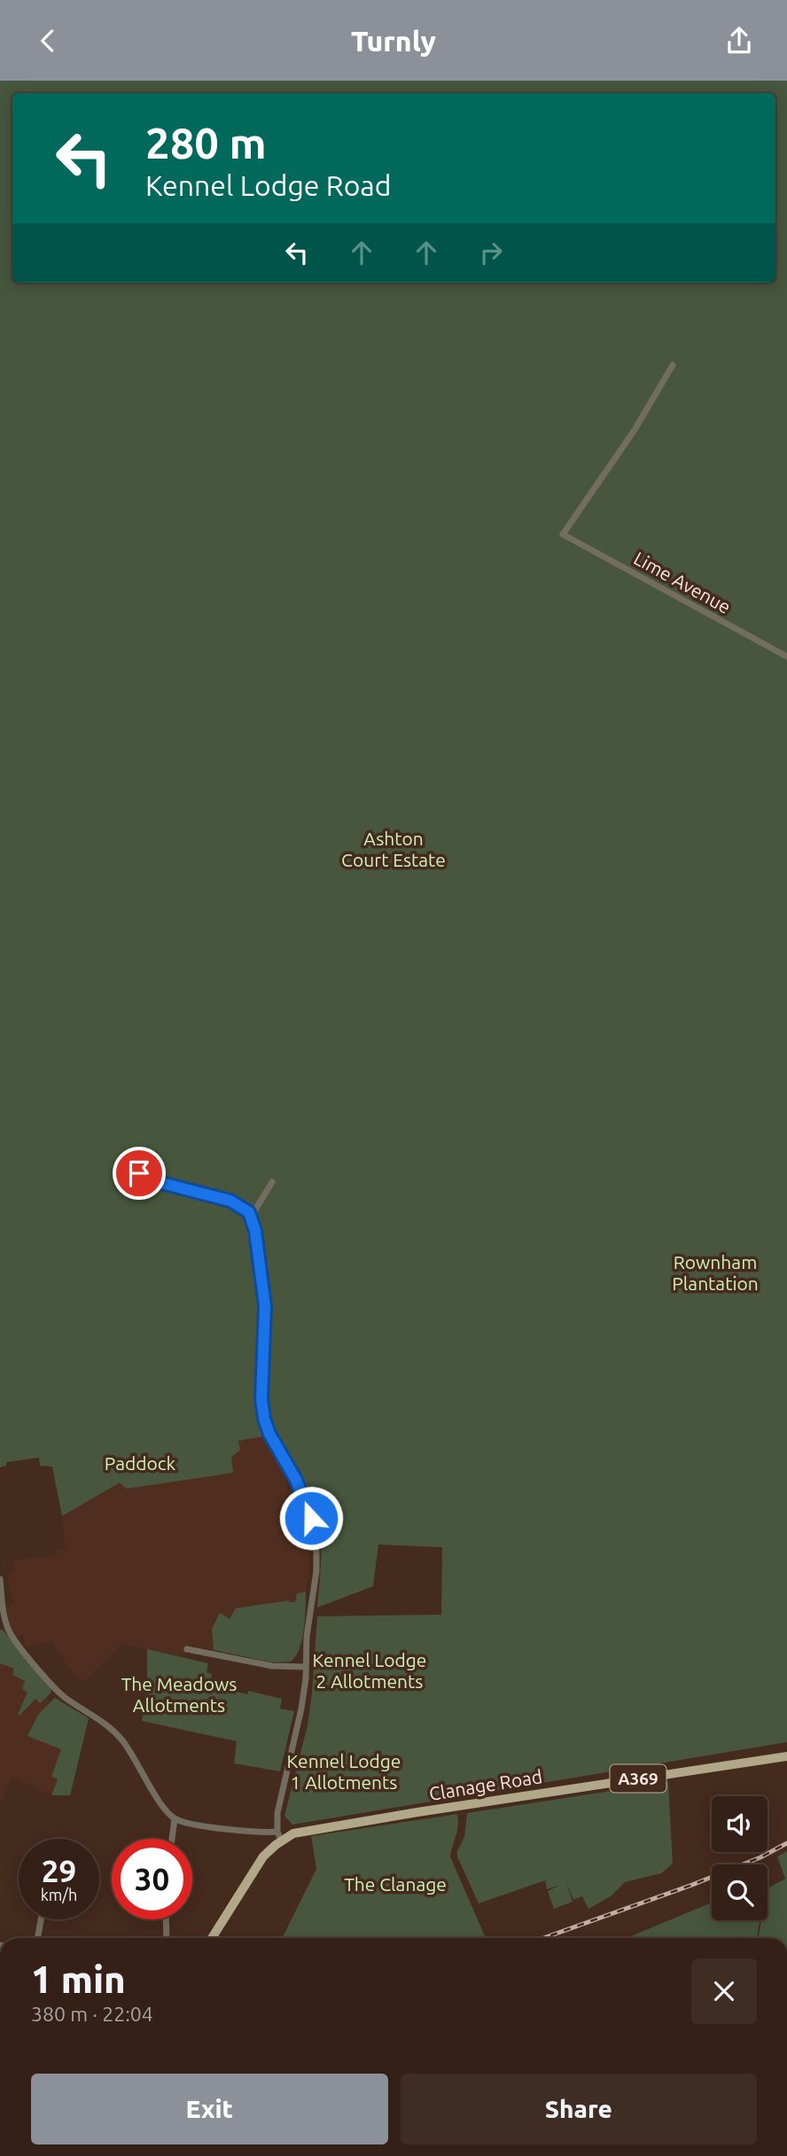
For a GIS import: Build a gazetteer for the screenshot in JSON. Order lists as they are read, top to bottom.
{
  "streets": {
    "main road": ["A369", "Clanage Road"],
    "street": ["Lime Avenue"]
  },
  "parks": [
    "Ashton Court Estate",
    "Rownham Plantation",
    "Paddock",
    "Kennel Lodge 2 Allotments",
    "The Meadows Allotments",
    "Kennel Lodge 1 Allotments",
    "The Clanage"
  ],
  "page": {
    "header": "Turnly",
    "turn": ["280 m", "Kennel Lodge Road"],
    "speed": "29 km/h",
    "limit": "30",
    "heading": ["1 min", "380 m · 22:04"],
    "buttons": ["Exit", "Share"]
  }
}
